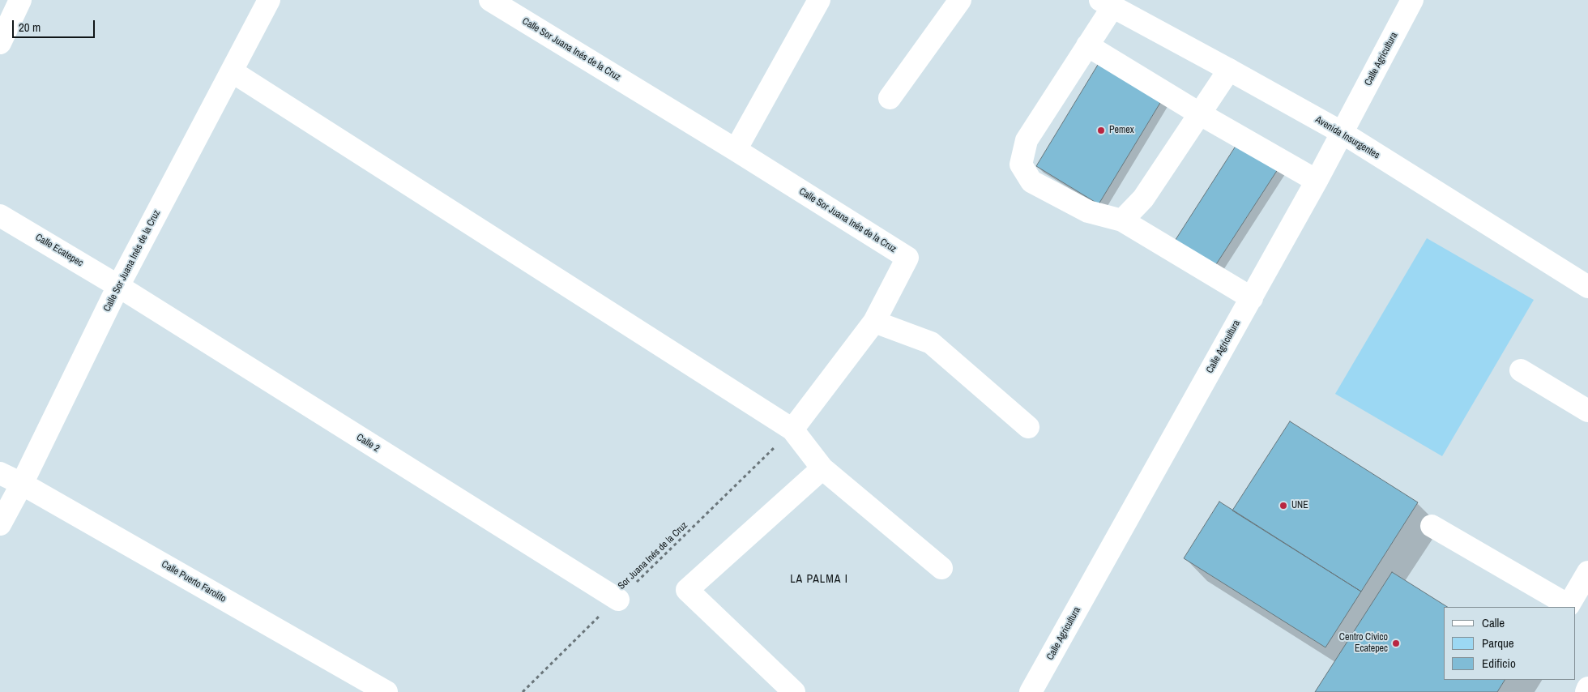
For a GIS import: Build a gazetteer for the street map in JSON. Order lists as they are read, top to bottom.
{
  "streets": {
    "street": [
      "Calle Sor Juana Inés de la Cruz",
      "Calle Agricultura",
      "Avenida Insurgentes",
      "Calle Ecatepec",
      "Calle 2",
      "Calle Puerto Farolito"
    ],
    "path": ["Sor Juana Inés de la Cruz"]
  },
  "crossings": [
    ["Calle Sor Juana Inés de la Cruz", "Calle Ecatepec"],
    ["Calle Sor Juana Inés de la Cruz", "Calle 2"],
    ["Calle Sor Juana Inés de la Cruz", "Sor Juana Inés de la Cruz"],
    ["Calle Sor Juana Inés de la Cruz", "Calle Puerto Farolito"],
    ["Calle Agricultura", "Avenida Insurgentes"],
    ["Calle Ecatepec", "Calle 2"],
    ["Calle 2", "Sor Juana Inés de la Cruz"]
  ],
  "districts": ["LA PALMA I"],
  "places": ["Pemex", "UNE", "Centro Civico Ecatepec"],
  "legend": ["Calle", "Parque", "Edificio"],
  "scale_bar": "20 m"
}
